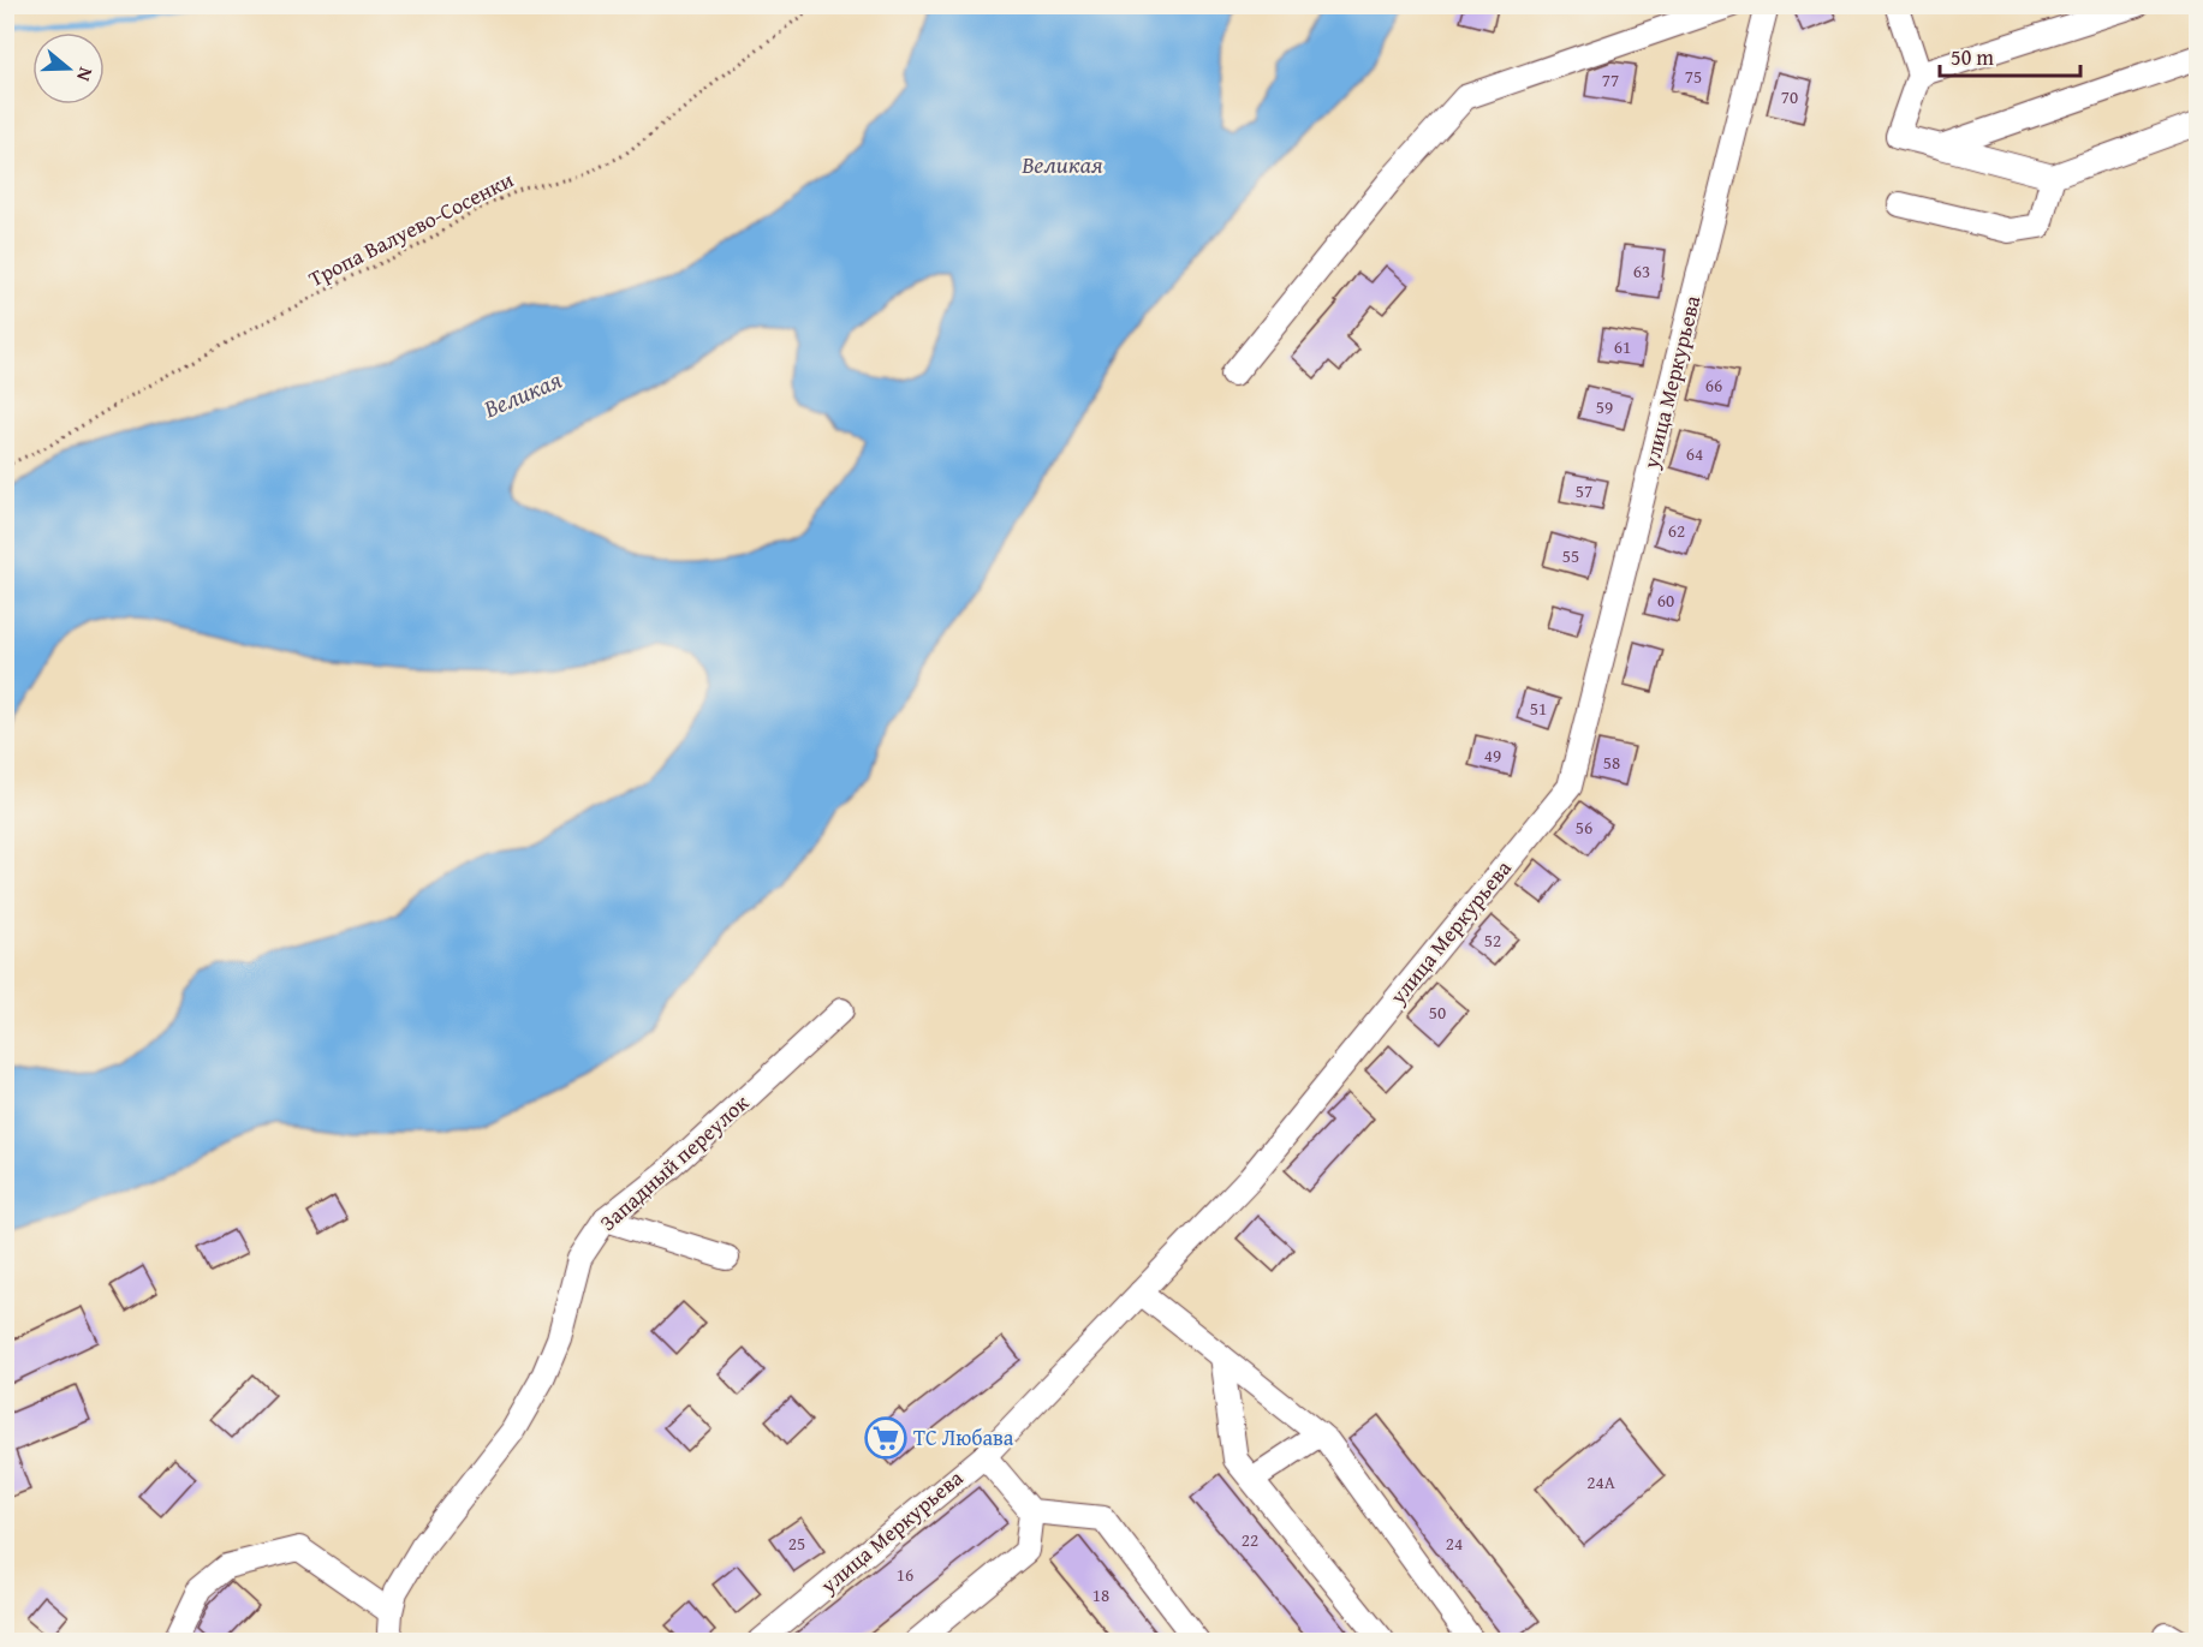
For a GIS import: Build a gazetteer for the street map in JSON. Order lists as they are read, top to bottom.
{
  "streets": {
    "street": ["улица Меркурьева", "Западный переулок"],
    "path": ["Тропа Валуево-Сосенки"]
  },
  "water": ["Великая"],
  "places": {
    "supermarket": ["ТС Любава"]
  },
  "house_numbers": [
    "75",
    "77",
    "70",
    "63",
    "61",
    "66",
    "59",
    "64",
    "57",
    "62",
    "55",
    "60",
    "51",
    "49",
    "58",
    "56",
    "52",
    "50",
    "24А",
    "22",
    "25",
    "24",
    "16",
    "18"
  ],
  "scale_bar": "50 m",
  "north": "right"
}
